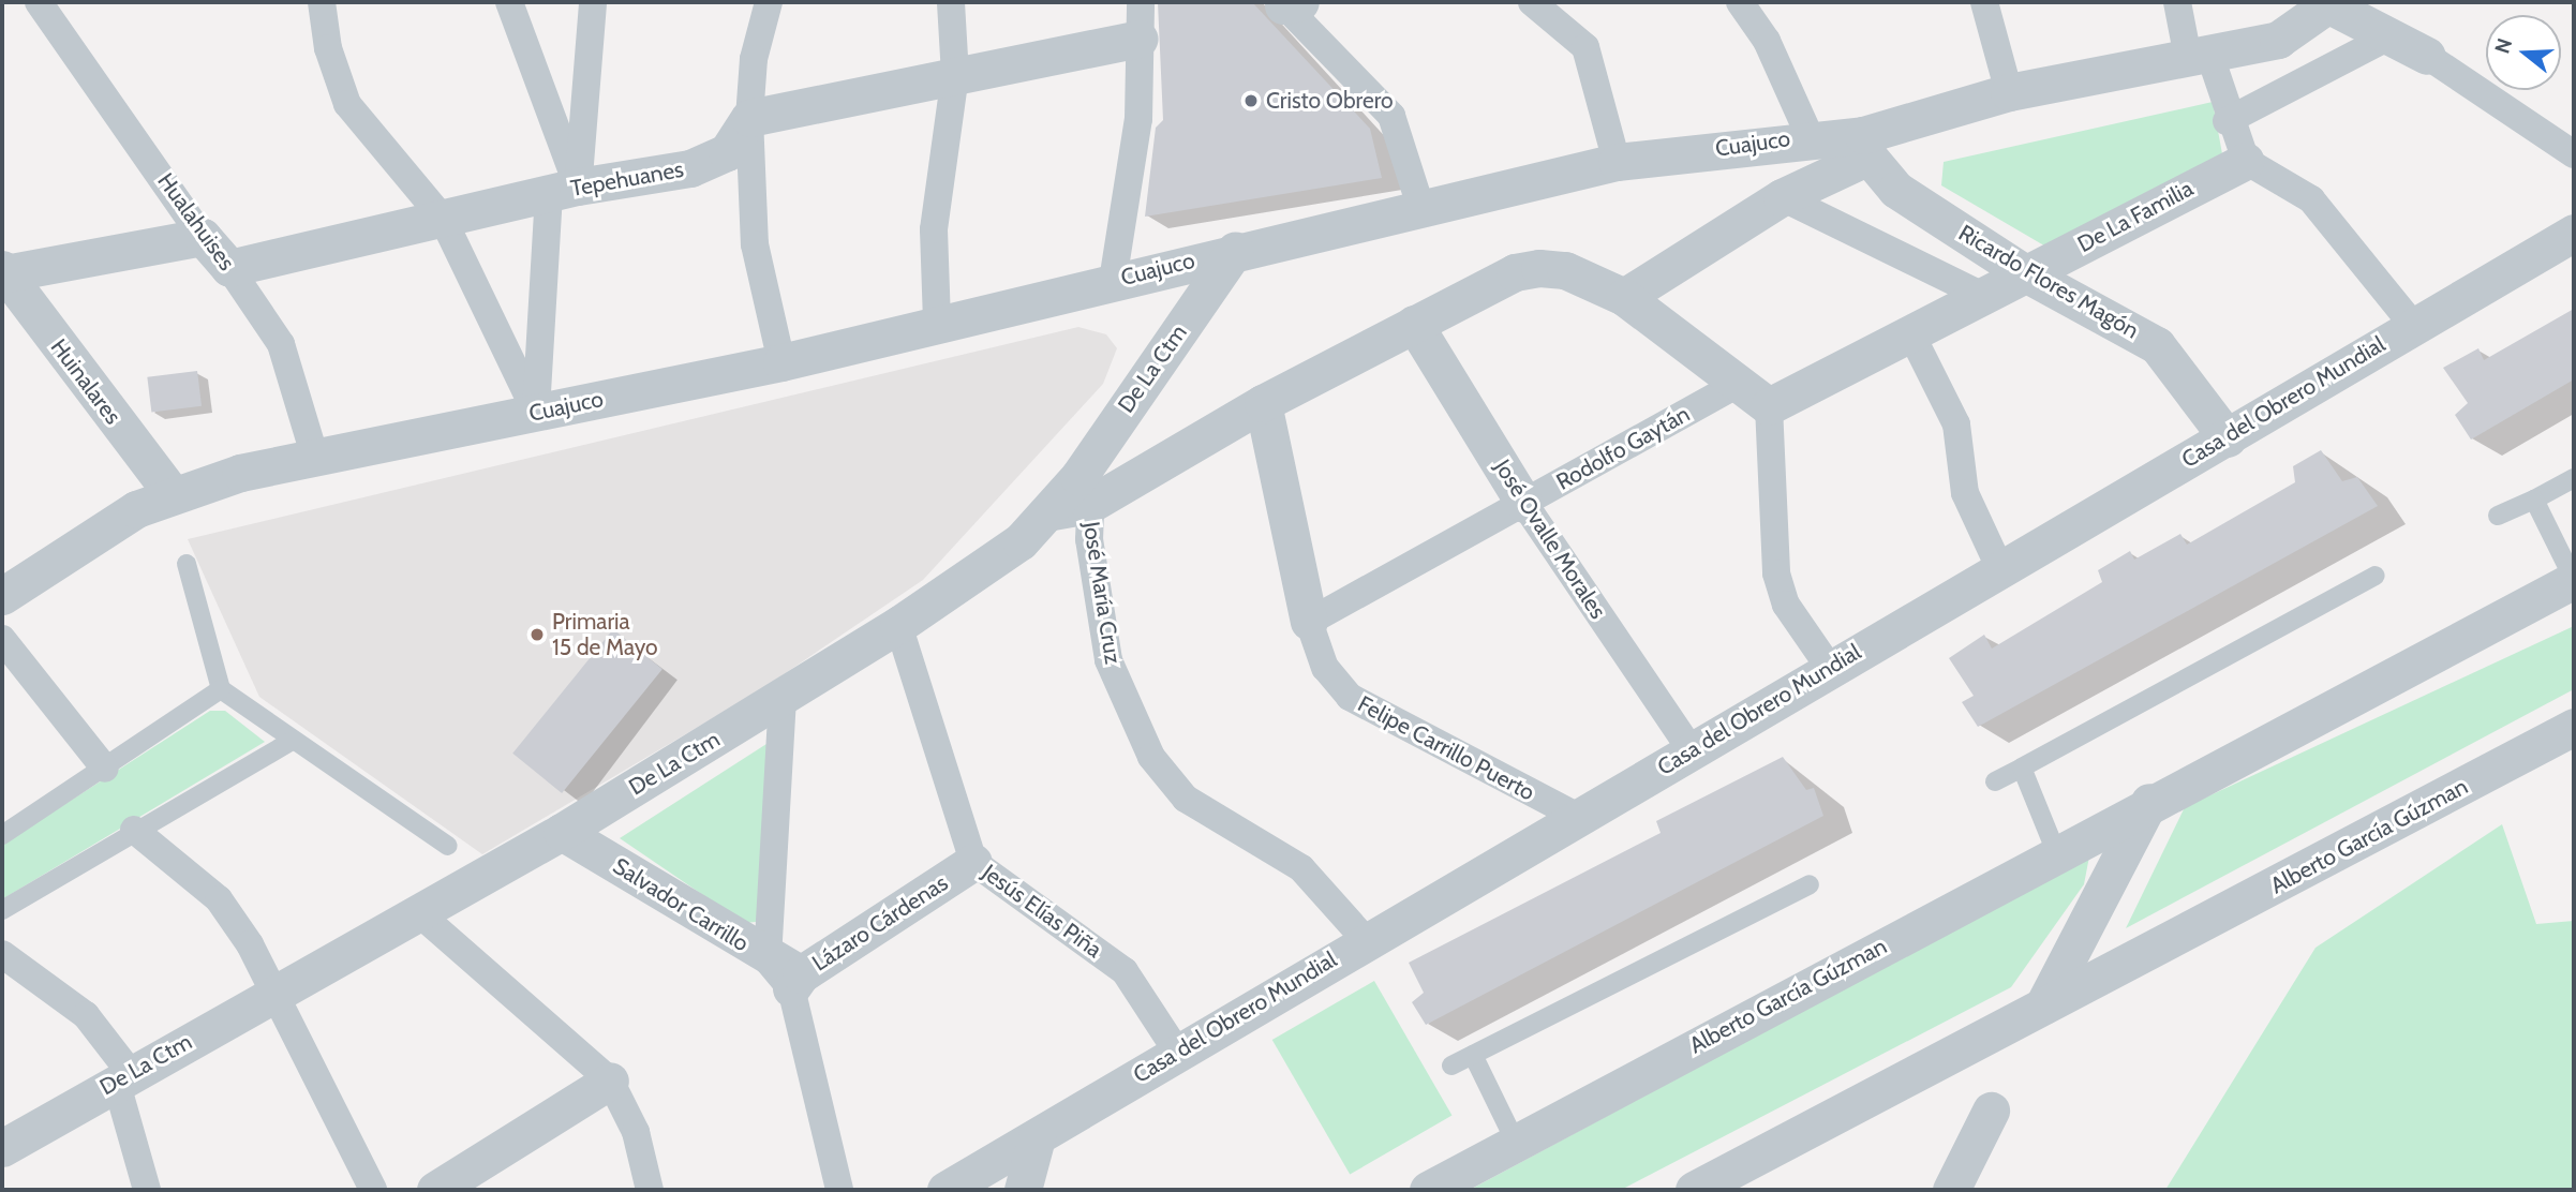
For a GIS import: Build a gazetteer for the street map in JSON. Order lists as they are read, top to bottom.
{
  "streets": {
    "street": [
      "Cuajuco",
      "Tepehuanes",
      "De La Familia",
      "Hualahuises",
      "Ricardo Flores Magón",
      "De La Ctm",
      "Huinalares",
      "Casa del Obrero Mundial",
      "Rodolfo Gaytán",
      "José Ovalle Morales",
      "José María Cruz",
      "Felipe Carrillo Puerto",
      "Alberto García Gúzman",
      "Salvador Carrillo",
      "Jesús Elías Piña",
      "Lázaro Cárdenas"
    ]
  },
  "crossings": [
    ["Cuajuco", "Hualahuises"],
    ["Cuajuco", "Ricardo Flores Magón"],
    ["Cuajuco", "De La Ctm"],
    ["Cuajuco", "Huinalares"],
    ["Tepehuanes", "Hualahuises"],
    ["De La Familia", "Ricardo Flores Magón"],
    ["Ricardo Flores Magón", "Casa del Obrero Mundial"],
    ["De La Ctm", "José María Cruz"],
    ["De La Ctm", "Salvador Carrillo"],
    ["De La Ctm", "Jesús Elías Piña"],
    ["Casa del Obrero Mundial", "José Ovalle Morales"],
    ["Casa del Obrero Mundial", "José María Cruz"],
    ["Casa del Obrero Mundial", "Felipe Carrillo Puerto"],
    ["Casa del Obrero Mundial", "Jesús Elías Piña"],
    ["Rodolfo Gaytán", "José Ovalle Morales"],
    ["Rodolfo Gaytán", "Felipe Carrillo Puerto"],
    ["Salvador Carrillo", "Lázaro Cárdenas"],
    ["Jesús Elías Piña", "Lázaro Cárdenas"]
  ],
  "places": ["Cristo Obrero", "Primaria 15 de Mayo"],
  "north": "left"
}
